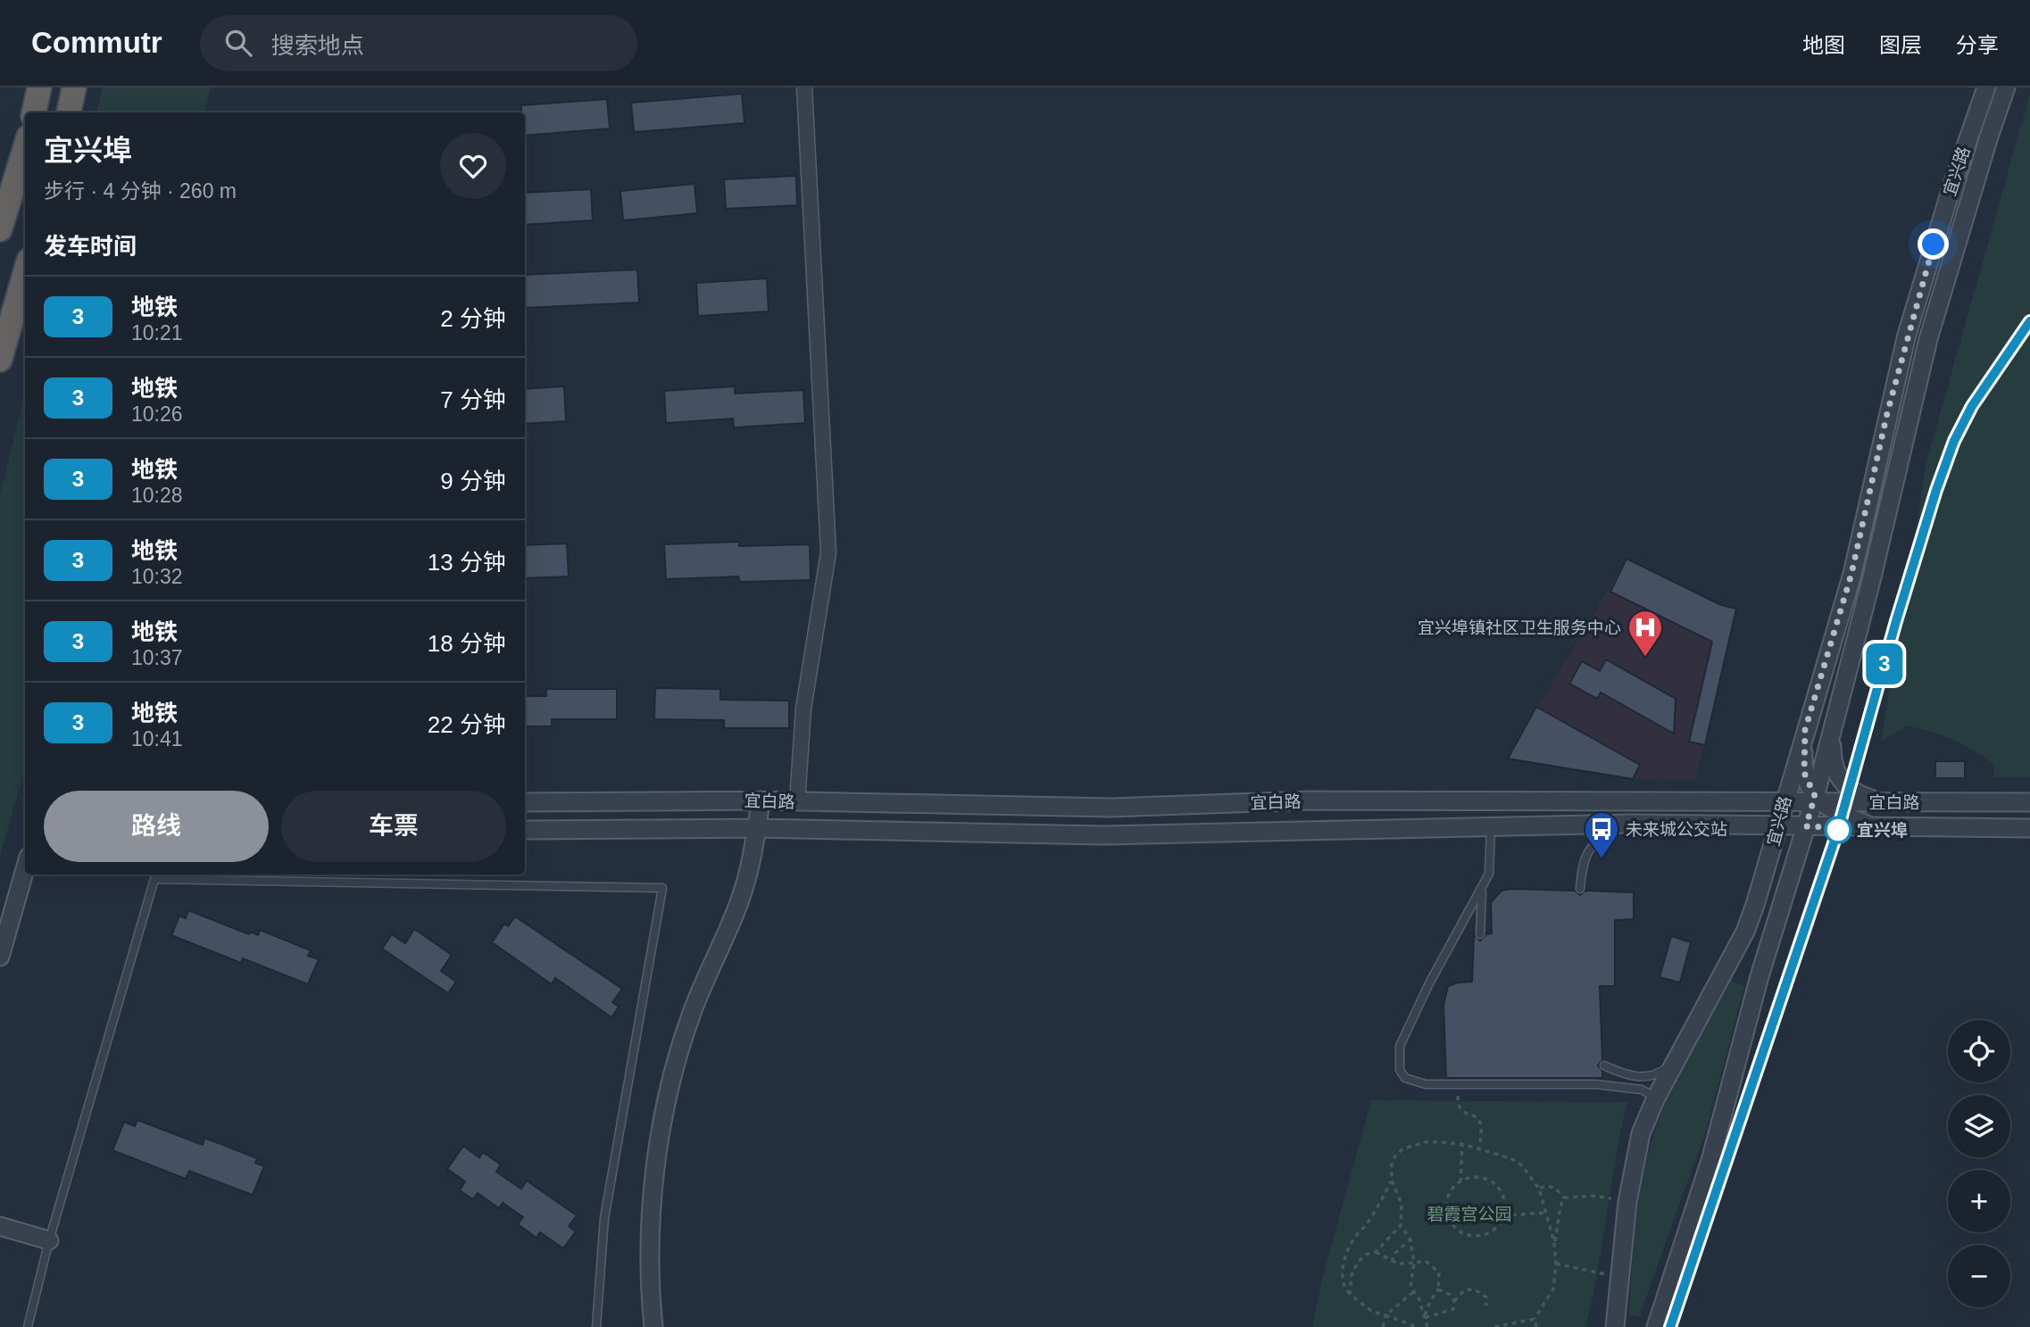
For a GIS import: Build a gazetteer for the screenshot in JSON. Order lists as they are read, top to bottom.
{
  "streets": {
    "street": ["宜兴路", "宜白路"]
  },
  "crossings": [
    ["宜兴路", "宜白路"]
  ],
  "parks": ["碧霞宫公园"],
  "places": {
    "hospital": ["宜兴埠镇社区卫生服务中心"],
    "other": ["宜兴埠"],
    "bus stop": ["未来城公交站"]
  },
  "lines": ["metro line 3"],
  "page": {
    "header": "Commutr",
    "search": "搜索地点",
    "nav": ["地图", "图层", "分享"],
    "on_map": "3",
    "heading": [
      ["宜兴埠", "步行 · 4 分钟 · 260 m"],
      "发车时间"
    ],
    "list": [
      {
        "mark": "3",
        "name": "地铁",
        "note": "10:21",
        "value": "2 分钟"
      },
      {
        "mark": "3",
        "name": "地铁",
        "note": "10:26",
        "value": "7 分钟"
      },
      {
        "mark": "3",
        "name": "地铁",
        "note": "10:28",
        "value": "9 分钟"
      },
      {
        "mark": "3",
        "name": "地铁",
        "note": "10:32",
        "value": "13 分钟"
      },
      {
        "mark": "3",
        "name": "地铁",
        "note": "10:37",
        "value": "18 分钟"
      },
      {
        "mark": "3",
        "name": "地铁",
        "note": "10:41",
        "value": "22 分钟"
      }
    ],
    "buttons": ["路线", "车票"],
    "map_buttons": ["+", "−"]
  }
}
